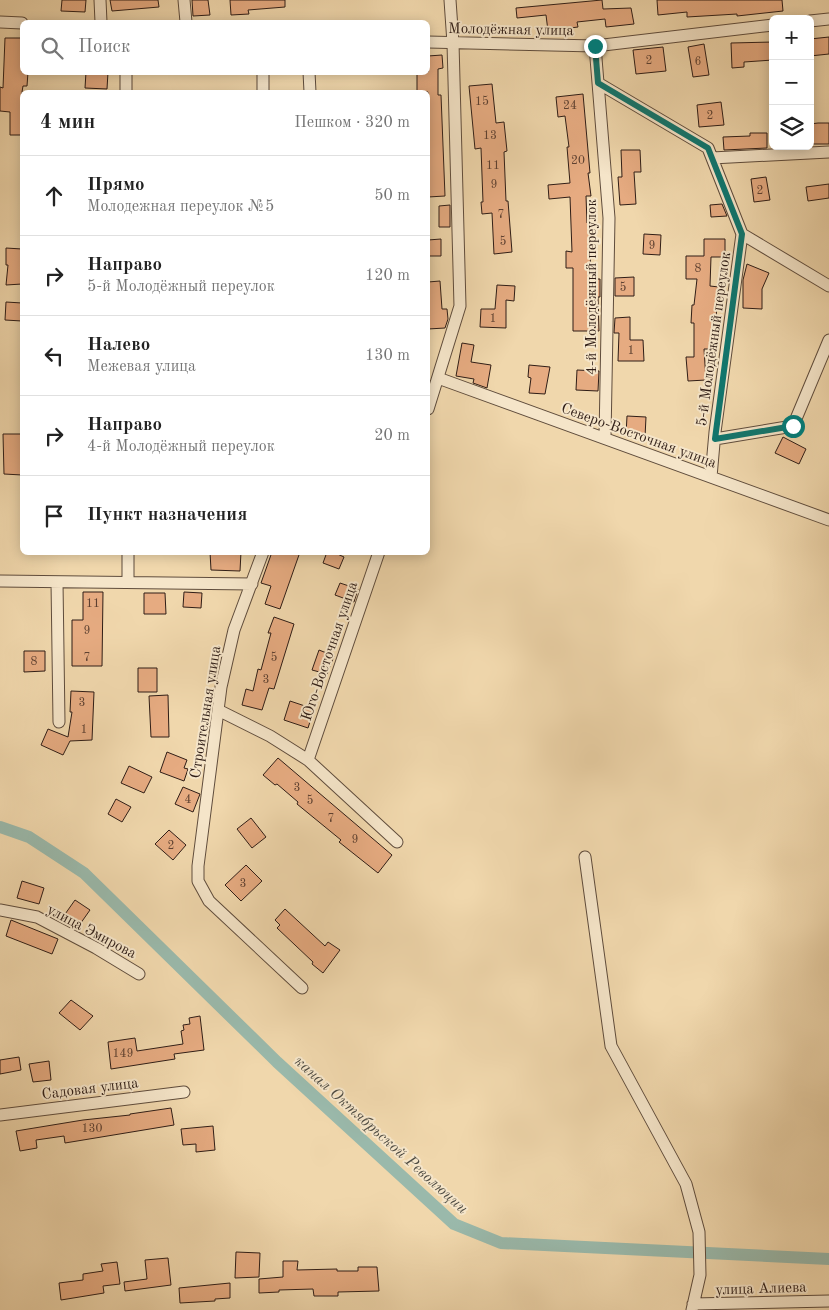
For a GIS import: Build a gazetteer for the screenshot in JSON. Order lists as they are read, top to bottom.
{
  "streets": {
    "street": [
      "Молодёжная улица",
      "4-й Молодёжный переулок",
      "5-й Молодёжный переулок",
      "Северо-Восточная улица",
      "Юго-Восточная улица",
      "Строительная улица",
      "улица Эмирова",
      "Садовая улица",
      "улица Алиева"
    ]
  },
  "crossings": [
    ["Молодёжная улица", "4-й Молодёжный переулок"],
    ["4-й Молодёжный переулок", "Северо-Восточная улица"],
    ["5-й Молодёжный переулок", "Северо-Восточная улица"]
  ],
  "water": ["канал Октябрьской Революции"],
  "house_numbers": [
    "2",
    "6",
    "15",
    "24",
    "2",
    "13",
    "20",
    "11",
    "9",
    "2",
    "7",
    "5",
    "9",
    "8",
    "5",
    "1",
    "1",
    "11",
    "9",
    "7",
    "5",
    "8",
    "3",
    "3",
    "1",
    "3",
    "4",
    "5",
    "7",
    "9",
    "2",
    "3",
    "149",
    "130"
  ],
  "page": {
    "map_buttons": ["+", "−"],
    "search": "Поиск",
    "heading": ["4 мин", "Пешком · 320 m"],
    "list": [
      ["Прямо", "Молодежная переулок №5", "50 m"],
      ["Направо", "5-й Молодёжный переулок", "120 m"],
      ["Налево", "Межевая улица", "130 m"],
      ["Направо", "4-й Молодёжный переулок", "20 m"],
      "Пункт назначения"
    ]
  }
}
